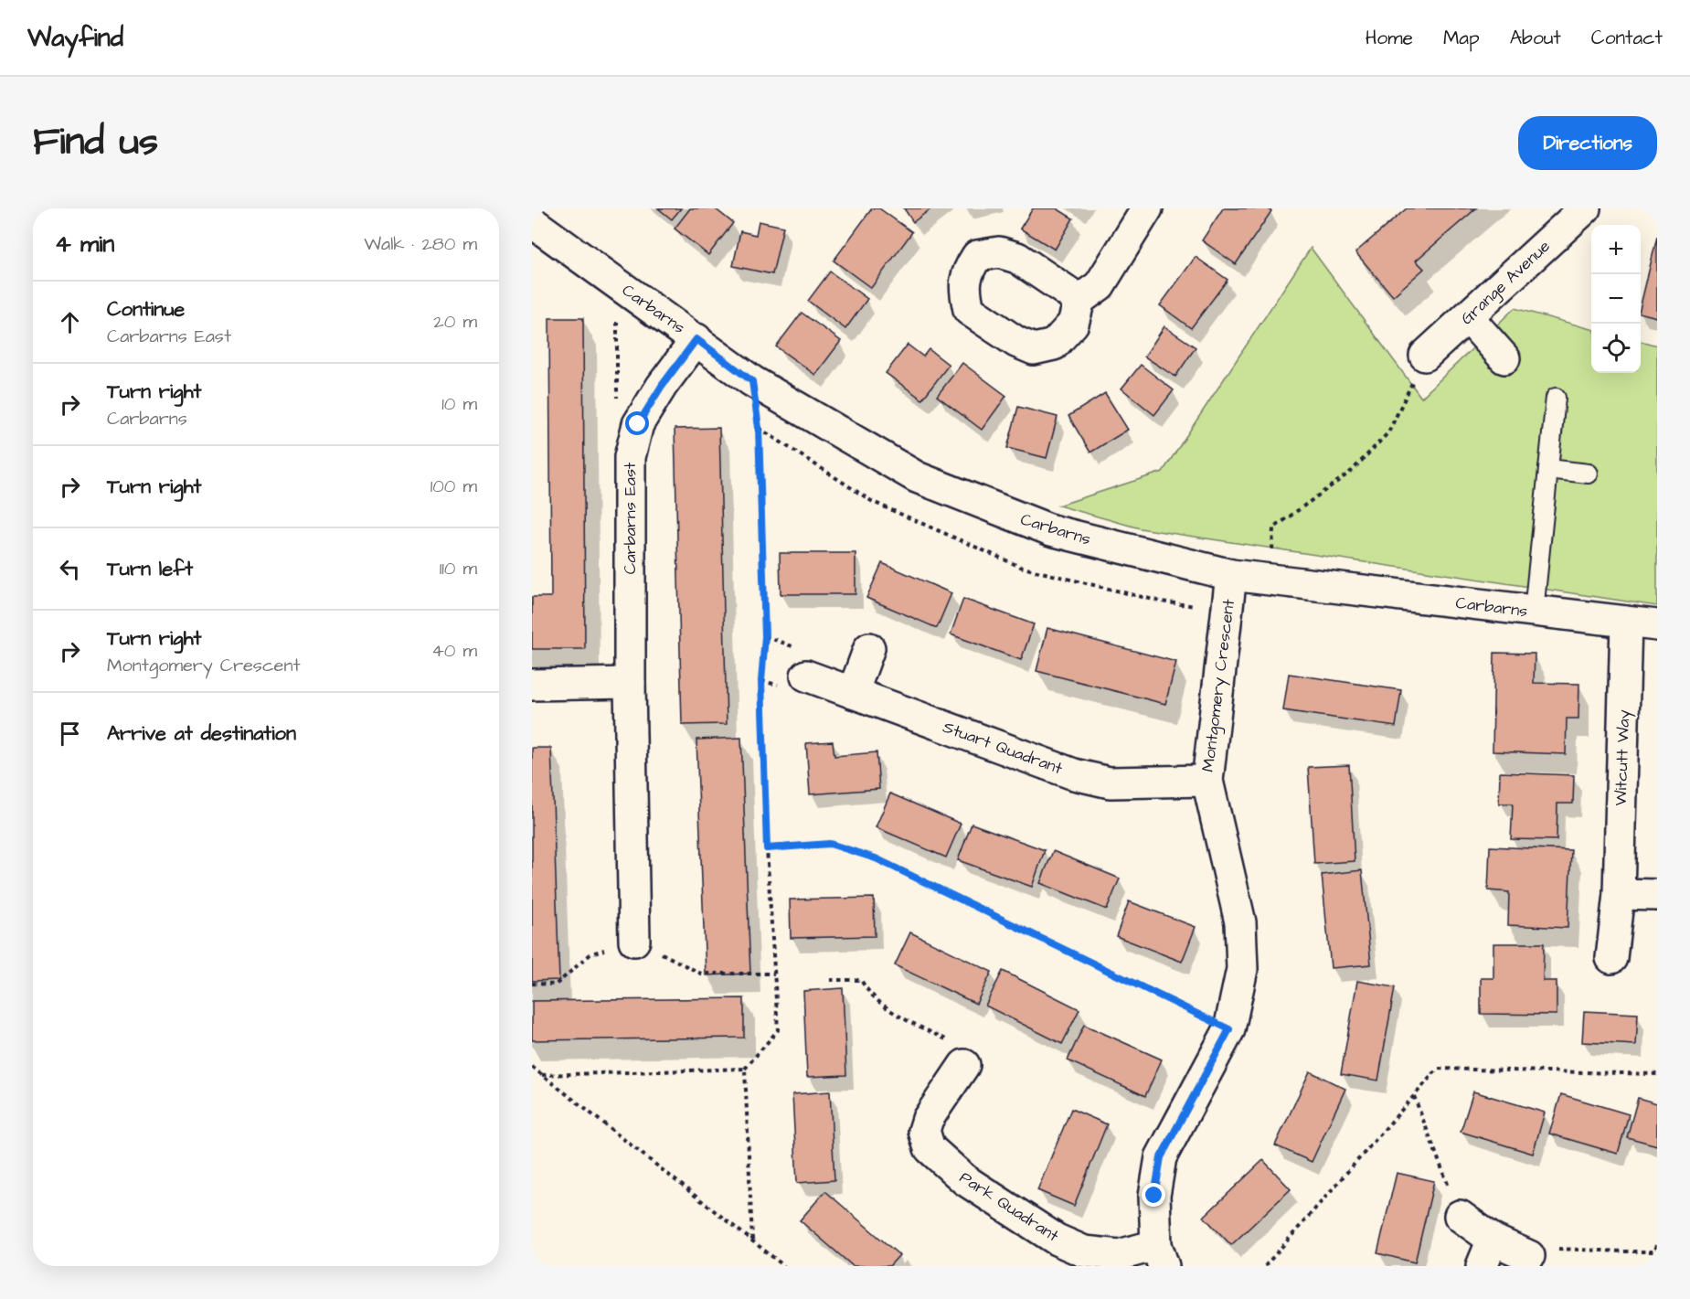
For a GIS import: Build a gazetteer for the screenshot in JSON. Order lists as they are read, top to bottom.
{
  "streets": {
    "street": [
      "Grange Avenue",
      "Carbarns",
      "Carbarns East",
      "Montgomery Crescent",
      "Stuart Quadrant",
      "Witcutt Way",
      "Park Quadrant"
    ]
  },
  "crossings": [
    ["Carbarns", "Carbarns East"],
    ["Carbarns", "Montgomery Crescent"],
    ["Carbarns", "Witcutt Way"],
    ["Montgomery Crescent", "Stuart Quadrant"],
    ["Montgomery Crescent", "Park Quadrant"]
  ],
  "page": {
    "header": "Wayfind",
    "nav": [
      "Home",
      "Map",
      "About",
      "Contact"
    ],
    "title": "Find us",
    "buttons": "Directions",
    "heading": ["4 min", "Walk · 280 m"],
    "map_buttons": ["+", "−"],
    "list": [
      ["Continue", "Carbarns East", "20 m"],
      ["Turn right", "Carbarns", "10 m"],
      ["Turn right", "100 m"],
      ["Turn left", "110 m"],
      ["Turn right", "Montgomery Crescent", "40 m"],
      "Arrive at destination"
    ]
  }
}
